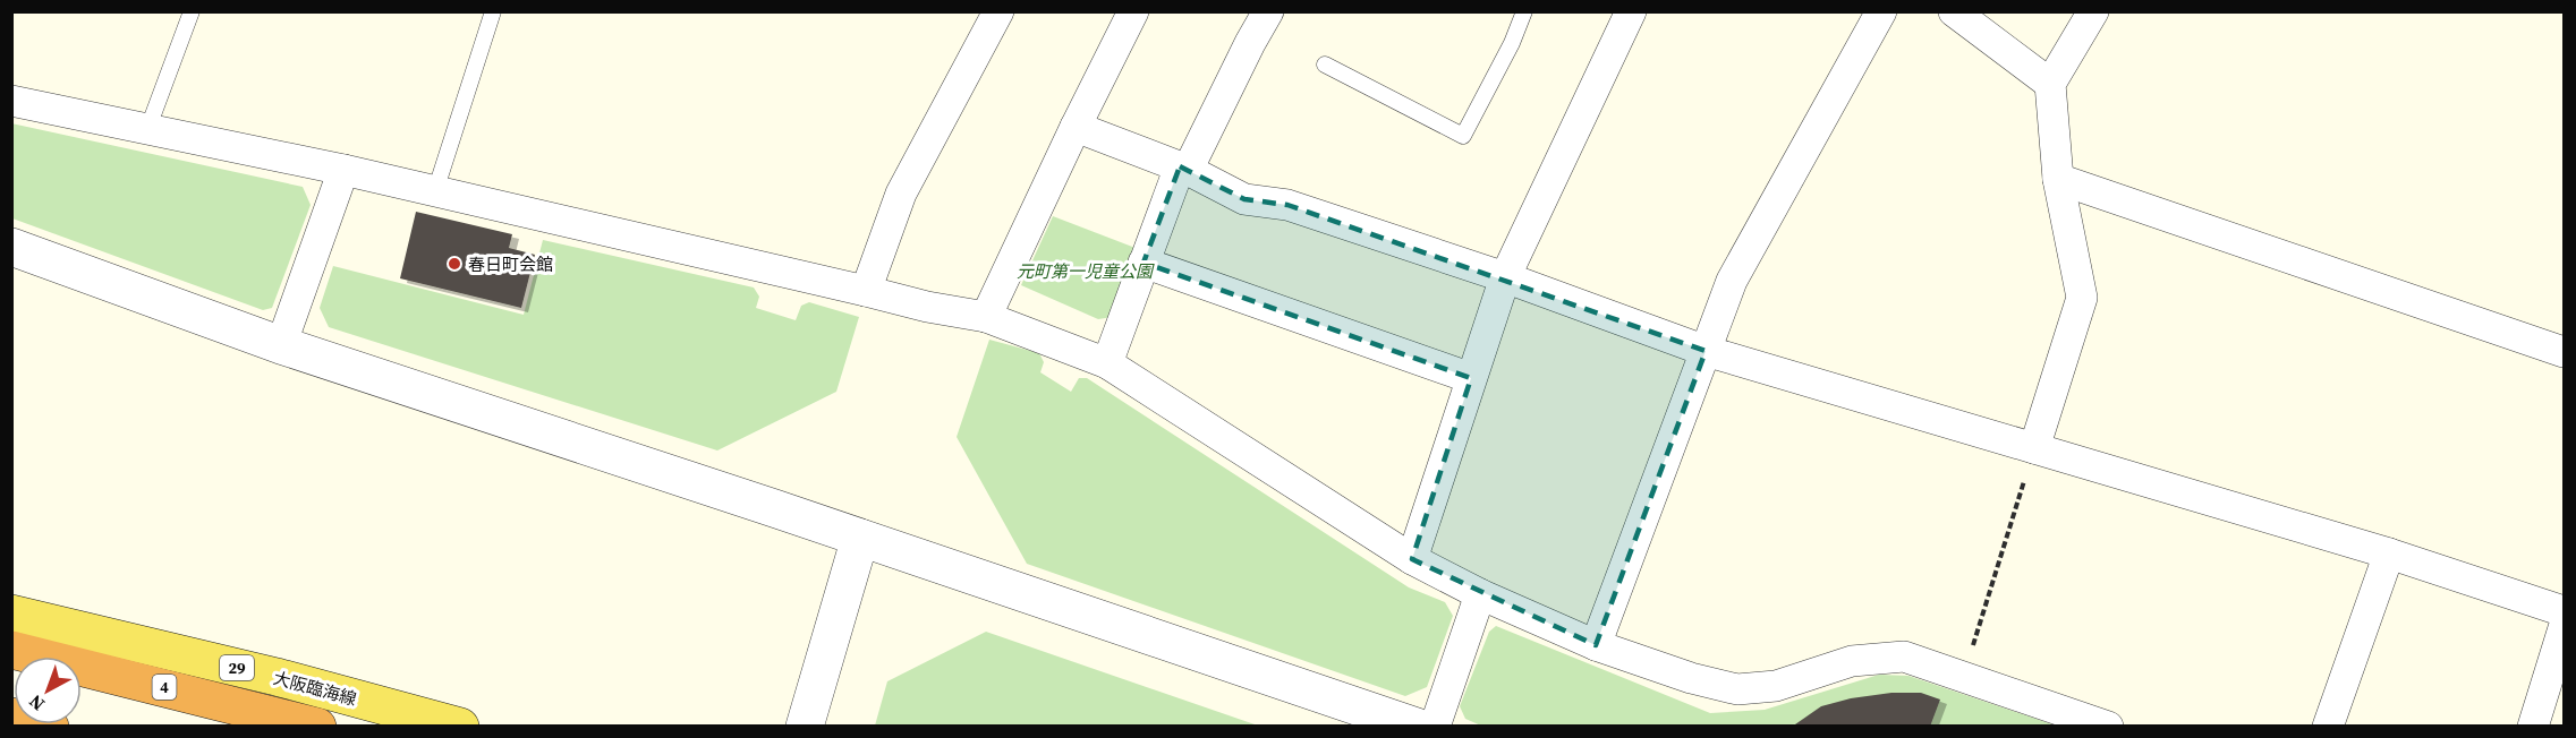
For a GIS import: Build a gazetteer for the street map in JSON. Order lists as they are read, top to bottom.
{
  "streets": {
    "highway": ["4"],
    "main road": ["29", "大阪臨海線"]
  },
  "parks": ["元町第一児童公園"],
  "places": ["春日町会館"],
  "north": "bottom left"
}
